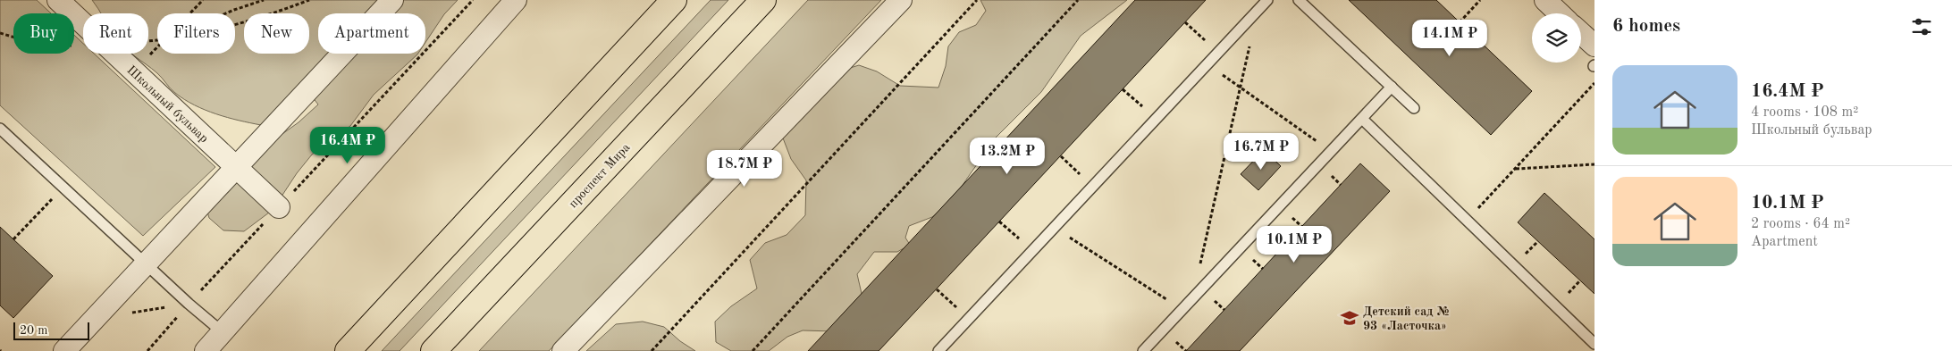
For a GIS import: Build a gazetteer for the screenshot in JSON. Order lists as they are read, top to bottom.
{
  "streets": {
    "main road": ["проспект Мира"],
    "street": ["Школьный бульвар"]
  },
  "places": {
    "school or university": ["Детский сад № 93 «Ласточка»"]
  },
  "scale_bar": "20 m",
  "page": {
    "heading": "6 homes",
    "chip": [
      "Buy",
      "Rent",
      "Filters",
      "New",
      "Apartment"
    ],
    "price": [
      "14.1M ₽",
      "16.4M ₽",
      "16.7M ₽",
      "13.2M ₽",
      "18.7M ₽",
      "10.1M ₽"
    ],
    "list": [
      {
        "name": "16.4M ₽",
        "note": "4 rooms · 108 m² · Школьный бульвар"
      },
      {
        "name": "10.1M ₽",
        "note": "2 rooms · 64 m² · Apartment"
      }
    ],
    "scale": "20 m"
  }
}
